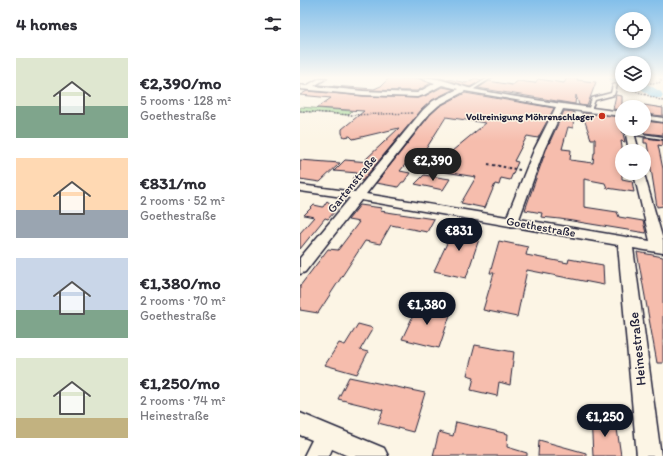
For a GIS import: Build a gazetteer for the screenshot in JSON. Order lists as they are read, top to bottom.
{
  "streets": {
    "street": ["Gartenstraße", "Goethestraße", "Heinestraße"]
  },
  "crossings": [
    ["Gartenstraße", "Goethestraße"],
    ["Goethestraße", "Heinestraße"]
  ],
  "places": ["Vollreinigung Möhrenschlager"],
  "page": {
    "heading": "4 homes",
    "map_buttons": ["+", "−"],
    "list": [
      {
        "name": "€2,390/mo",
        "note": "5 rooms · 128 m² · Goethestraße"
      },
      {
        "name": "€831/mo",
        "note": "2 rooms · 52 m² · Goethestraße"
      },
      {
        "name": "€1,380/mo",
        "note": "2 rooms · 70 m² · Goethestraße"
      },
      {
        "name": "€1,250/mo",
        "note": "2 rooms · 74 m² · Heinestraße"
      }
    ],
    "price": [
      "€2,390",
      "€831",
      "€1,380",
      "€1,250"
    ]
  }
}
